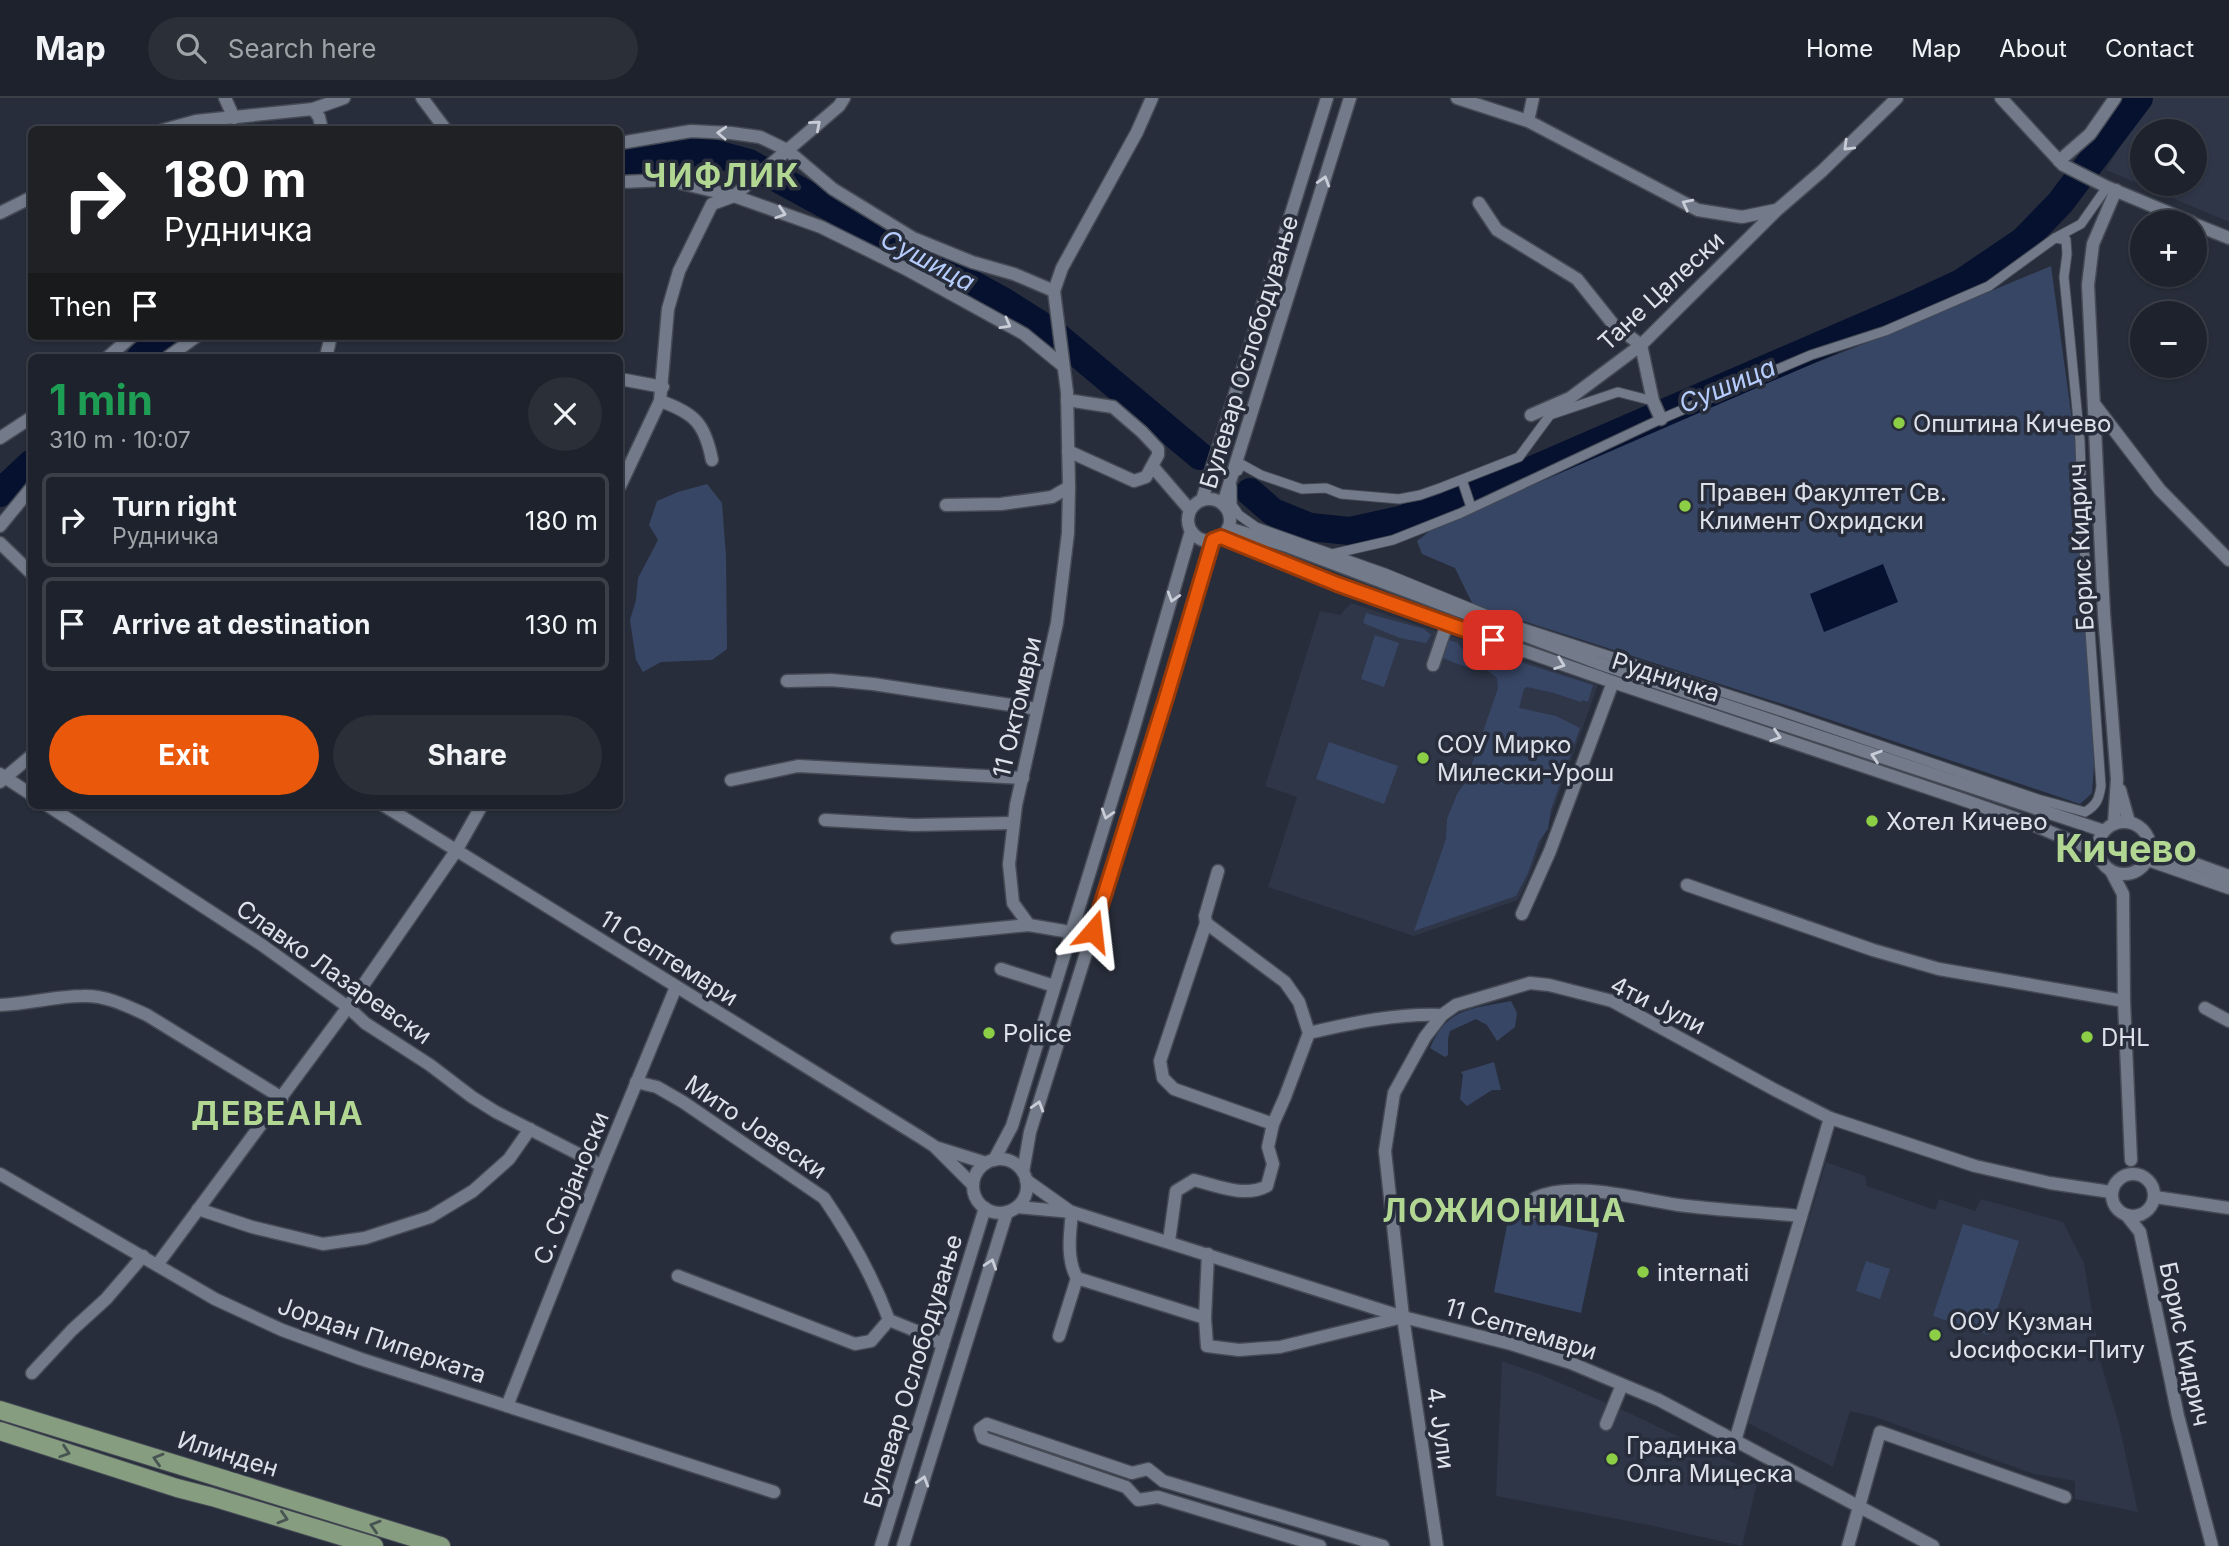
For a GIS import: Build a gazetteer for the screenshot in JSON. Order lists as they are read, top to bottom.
{
  "streets": {
    "main road": ["Илинден"],
    "street": [
      "Тане Цалески",
      "Булевар Ослободување",
      "Борис Кидрич",
      "Рудничка",
      "11 Октомври",
      "11 Септември",
      "Славко Лазаревски",
      "4ти Јули",
      "Мито Јовески",
      "С. Стојаноски",
      "Јордан Пиперката",
      "4. Јули"
    ]
  },
  "crossings": [
    ["Булевар Ослободување", "Рудничка"],
    ["Булевар Ослободување", "11 Септември"],
    ["Борис Кидрич", "Рудничка"],
    ["11 Септември", "4ти Јули"],
    ["11 Септември", "С. Стојаноски"],
    ["11 Септември", "4. Јули"],
    ["Славко Лазаревски", "С. Стојаноски"],
    ["4ти Јули", "4. Јули"],
    ["Мито Јовески", "С. Стојаноски"],
    ["С. Стојаноски", "Јордан Пиперката"]
  ],
  "one_way": ["Тане Цалески"],
  "districts": [
    "ЧИФЛИК",
    "Кичево",
    "ДЕВЕАНА",
    "ЛОЖИОНИЦА"
  ],
  "water": ["Сушица"],
  "places": [
    "Општина Кичево",
    "Правен Факултет Св. Климент Охридски",
    "СОУ Мирко Милески-Урош",
    "Хотел Кичево",
    "Police",
    "DHL",
    "internati",
    "ООУ Кузман Јосифоски-Питу",
    "Градинка Олга Мицеска"
  ],
  "page": {
    "header": "Map",
    "search": "Search here",
    "nav": [
      "Home",
      "Map",
      "About",
      "Contact"
    ],
    "map_buttons": ["+", "−"],
    "turn": ["180 m", "Рудничка"],
    "then": "Then",
    "heading": ["1 min", "310 m · 10:07"],
    "list": [
      {
        "name": "Turn right",
        "note": "Рудничка",
        "value": "180 m"
      },
      {
        "name": "Arrive at destination",
        "value": "130 m"
      }
    ],
    "buttons": ["Exit", "Share"]
  }
}
